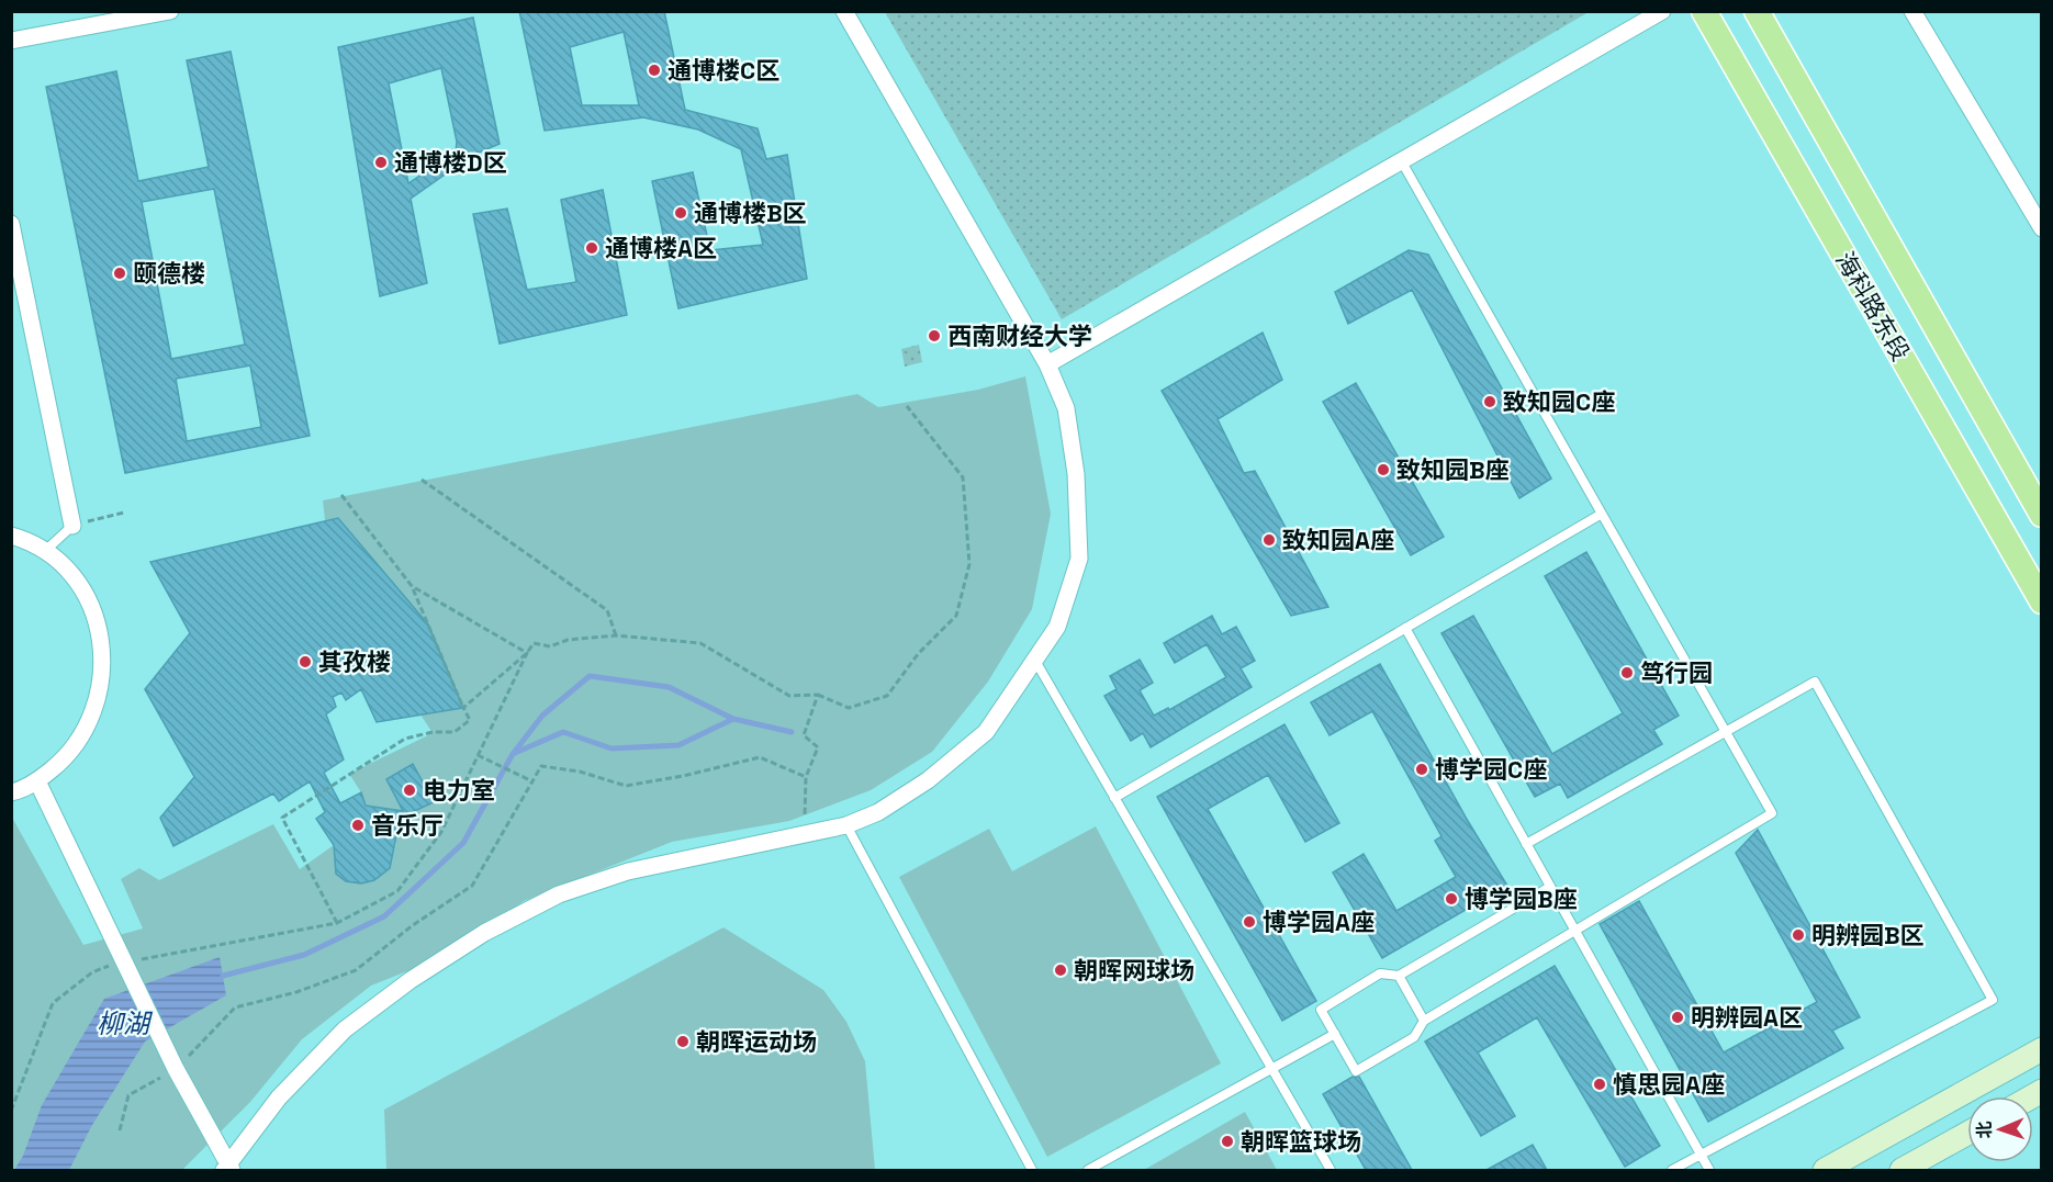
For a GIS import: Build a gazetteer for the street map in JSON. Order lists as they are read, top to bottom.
{
  "streets": {
    "main road": ["海科路东段"]
  },
  "water": ["柳湖"],
  "places": [
    "通博楼C区",
    "通博楼D区",
    "通博楼B区",
    "通博楼A区",
    "颐德楼",
    "西南财经大学",
    "致知园C座",
    "致知园B座",
    "致知园A座",
    "其孜楼",
    "笃行园",
    "博学园C座",
    "电力室",
    "音乐厅",
    "博学园B座",
    "博学园A座",
    "明辨园B区",
    "朝晖网球场",
    "明辨园A区",
    "朝晖运动场",
    "慎思园A座",
    "朝晖篮球场"
  ],
  "north": "left"
}
